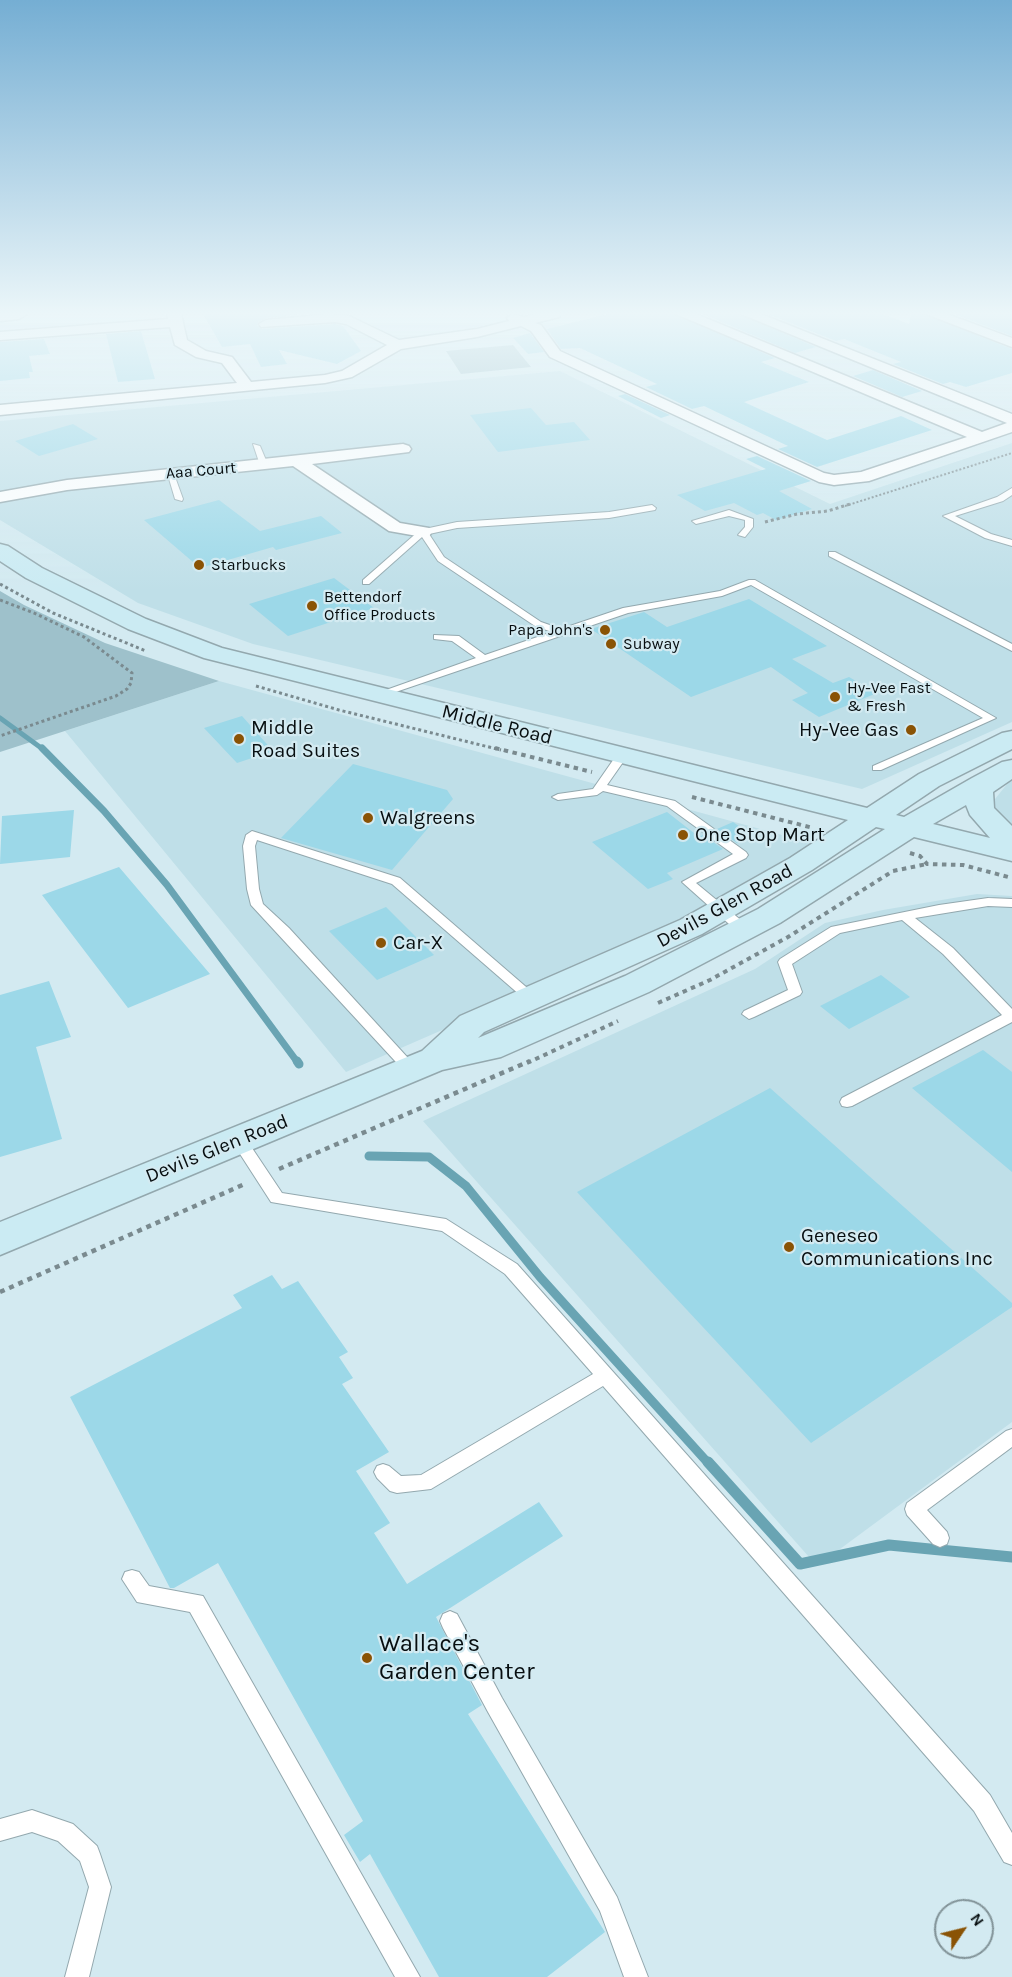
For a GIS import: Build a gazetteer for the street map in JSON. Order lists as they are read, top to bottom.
{
  "streets": {
    "main road": ["Middle Road", "Devils Glen Road"],
    "street": ["Aaa Court"]
  },
  "crossings": [
    ["Middle Road", "Devils Glen Road"]
  ],
  "places": [
    "Starbucks",
    "Bettendorf Office Products",
    "Papa John's",
    "Subway",
    "Hy-Vee Fast & Fresh",
    "Hy-Vee Gas",
    "Middle Road Suites",
    "Walgreens",
    "One Stop Mart",
    "Car-X",
    "Geneseo Communications Inc",
    "Wallace's Garden Center"
  ],
  "north": "top right"
}
